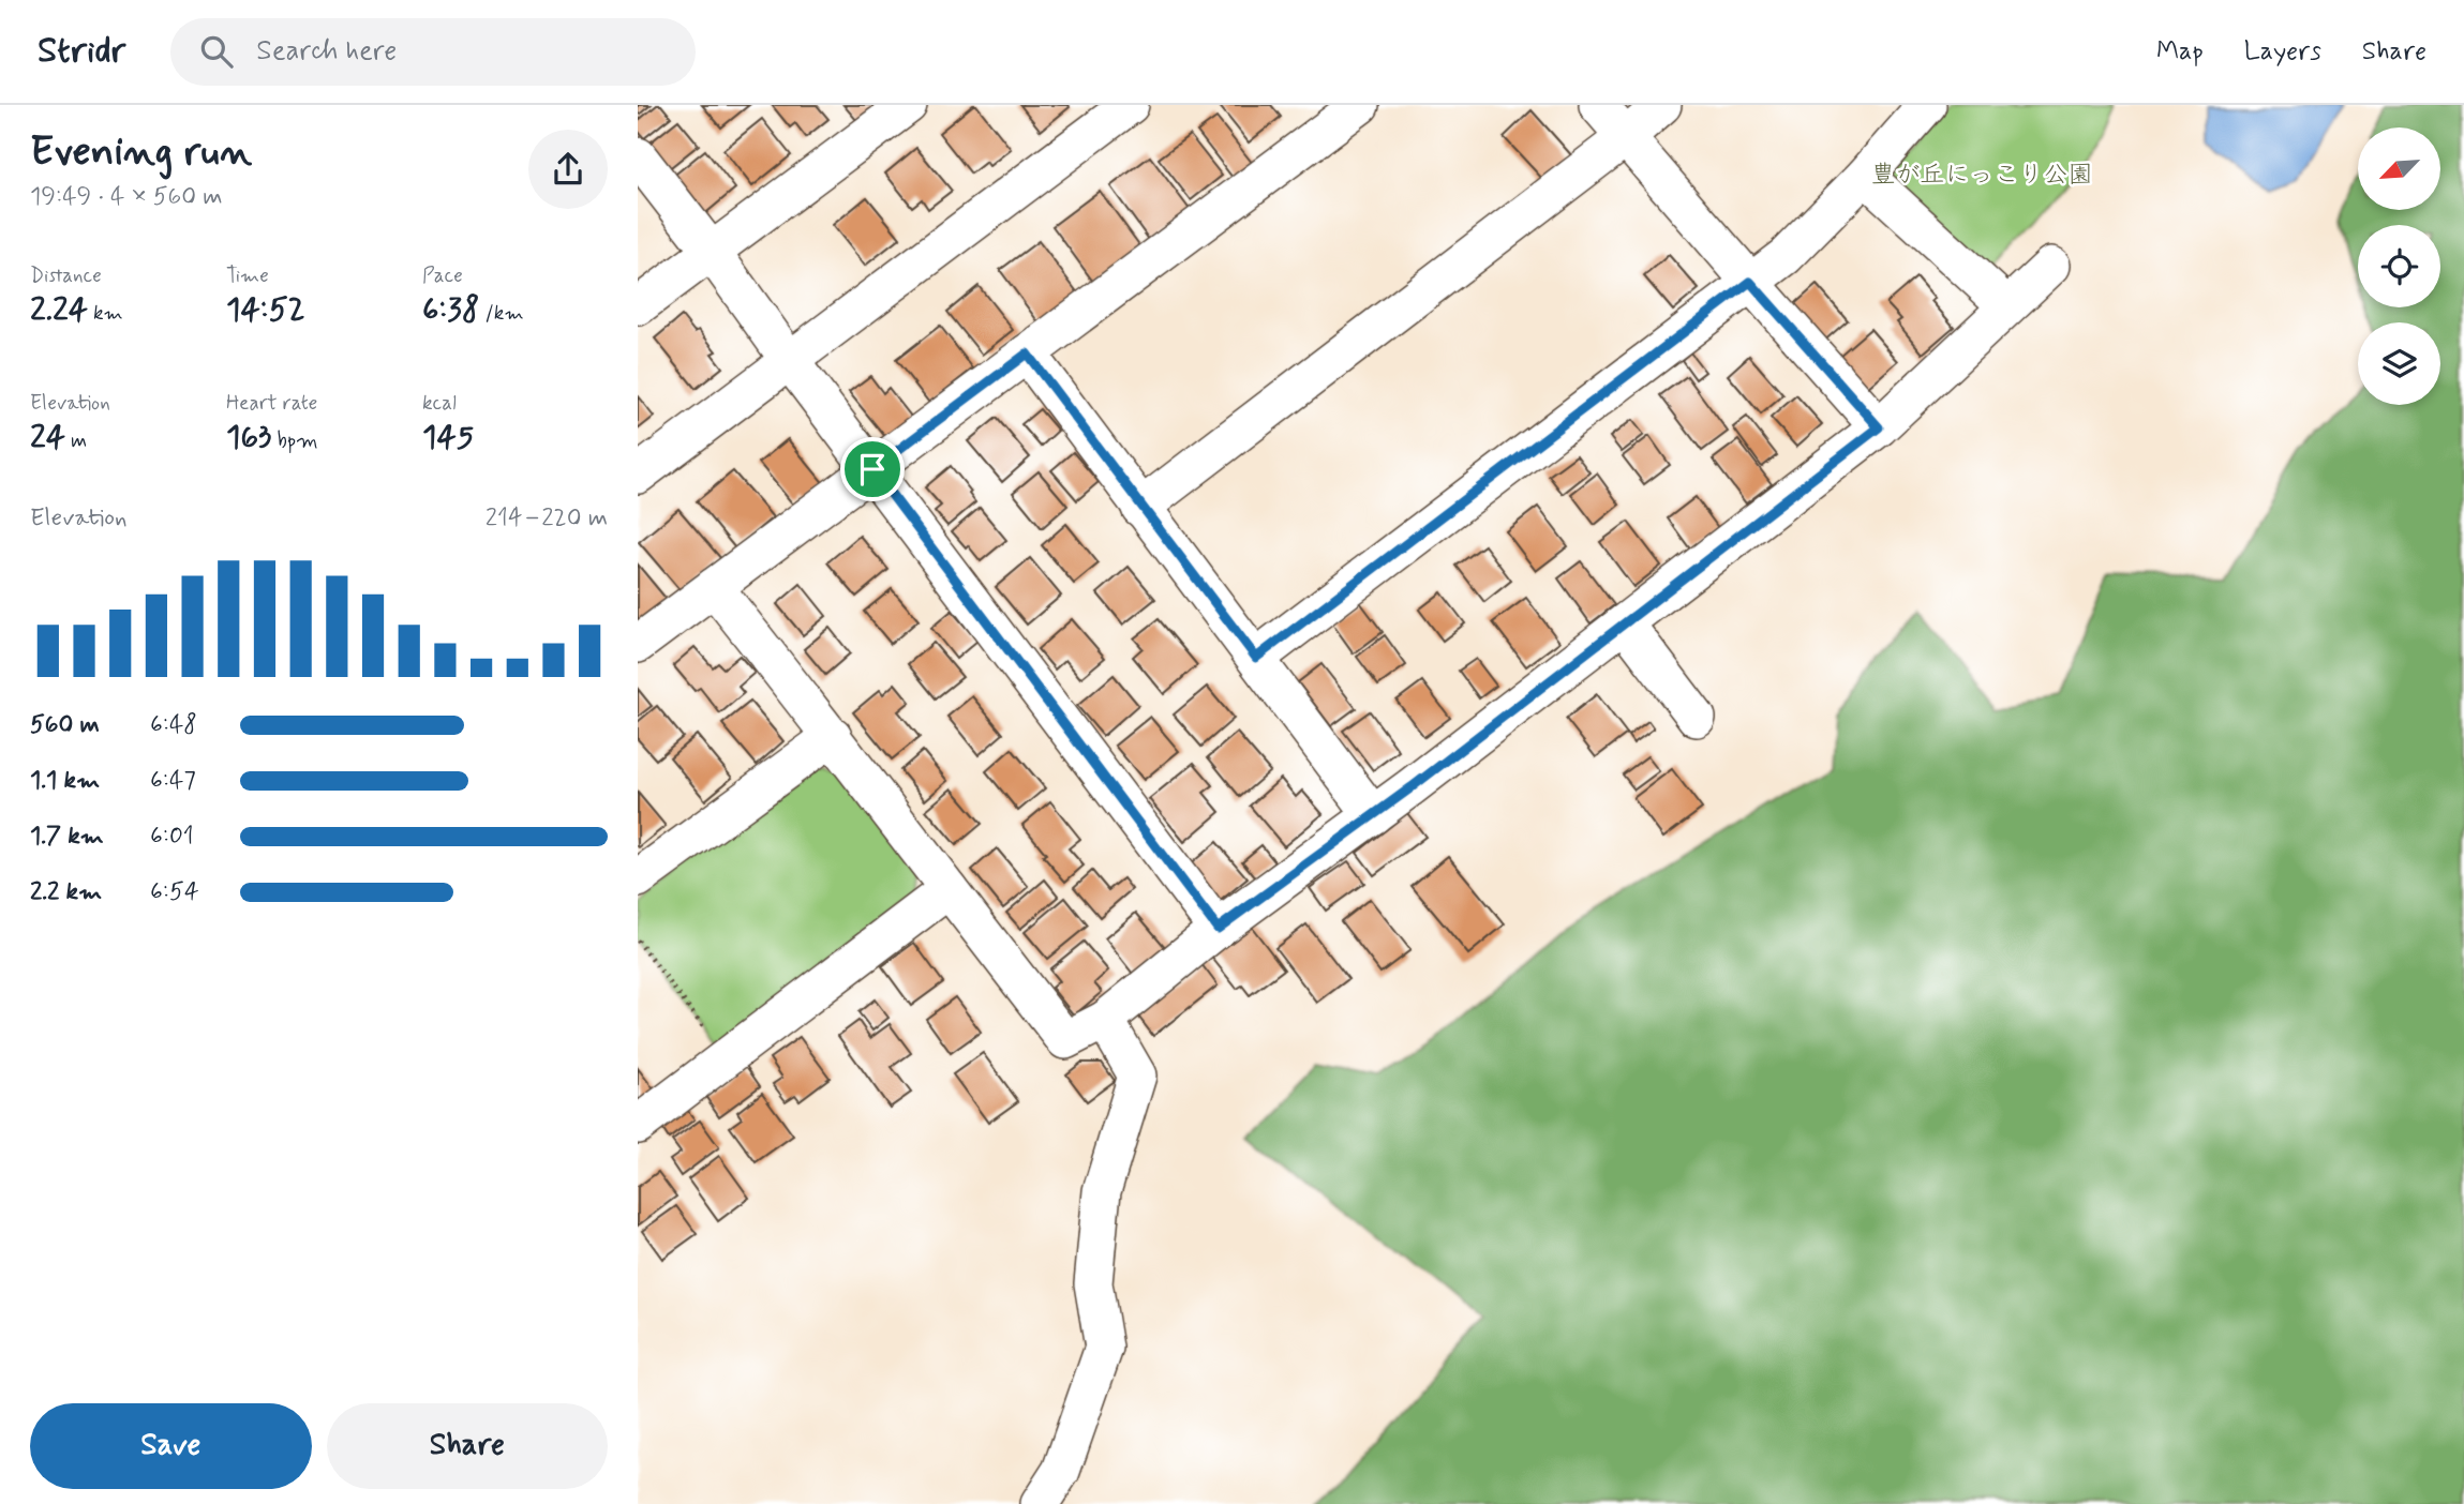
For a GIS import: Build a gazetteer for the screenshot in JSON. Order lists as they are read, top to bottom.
{
  "parks": ["豊が丘にっこり公園"],
  "north": "bottom left",
  "page": {
    "header": "Stridr",
    "search": "Search here",
    "nav": ["Map", "Layers", "Share"],
    "heading": ["Evening run", "19:49 · 4 × 560 m"],
    "stats": [
      ["Distance", "2.24 km"],
      ["Time", "14:52"],
      ["Pace", "6:38 /km"],
      ["Elevation", "24 m"],
      ["Heart rate", "163 bpm"],
      ["kcal", "145"]
    ],
    "chart": ["Elevation", "214–220 m"],
    "list": [
      {
        "name": "560 m",
        "note": "6:48"
      },
      {
        "name": "1.1 km",
        "note": "6:47"
      },
      {
        "name": "1.7 km",
        "note": "6:01"
      },
      {
        "name": "2.2 km",
        "note": "6:54"
      }
    ],
    "buttons": ["Save", "Share"]
  }
}
